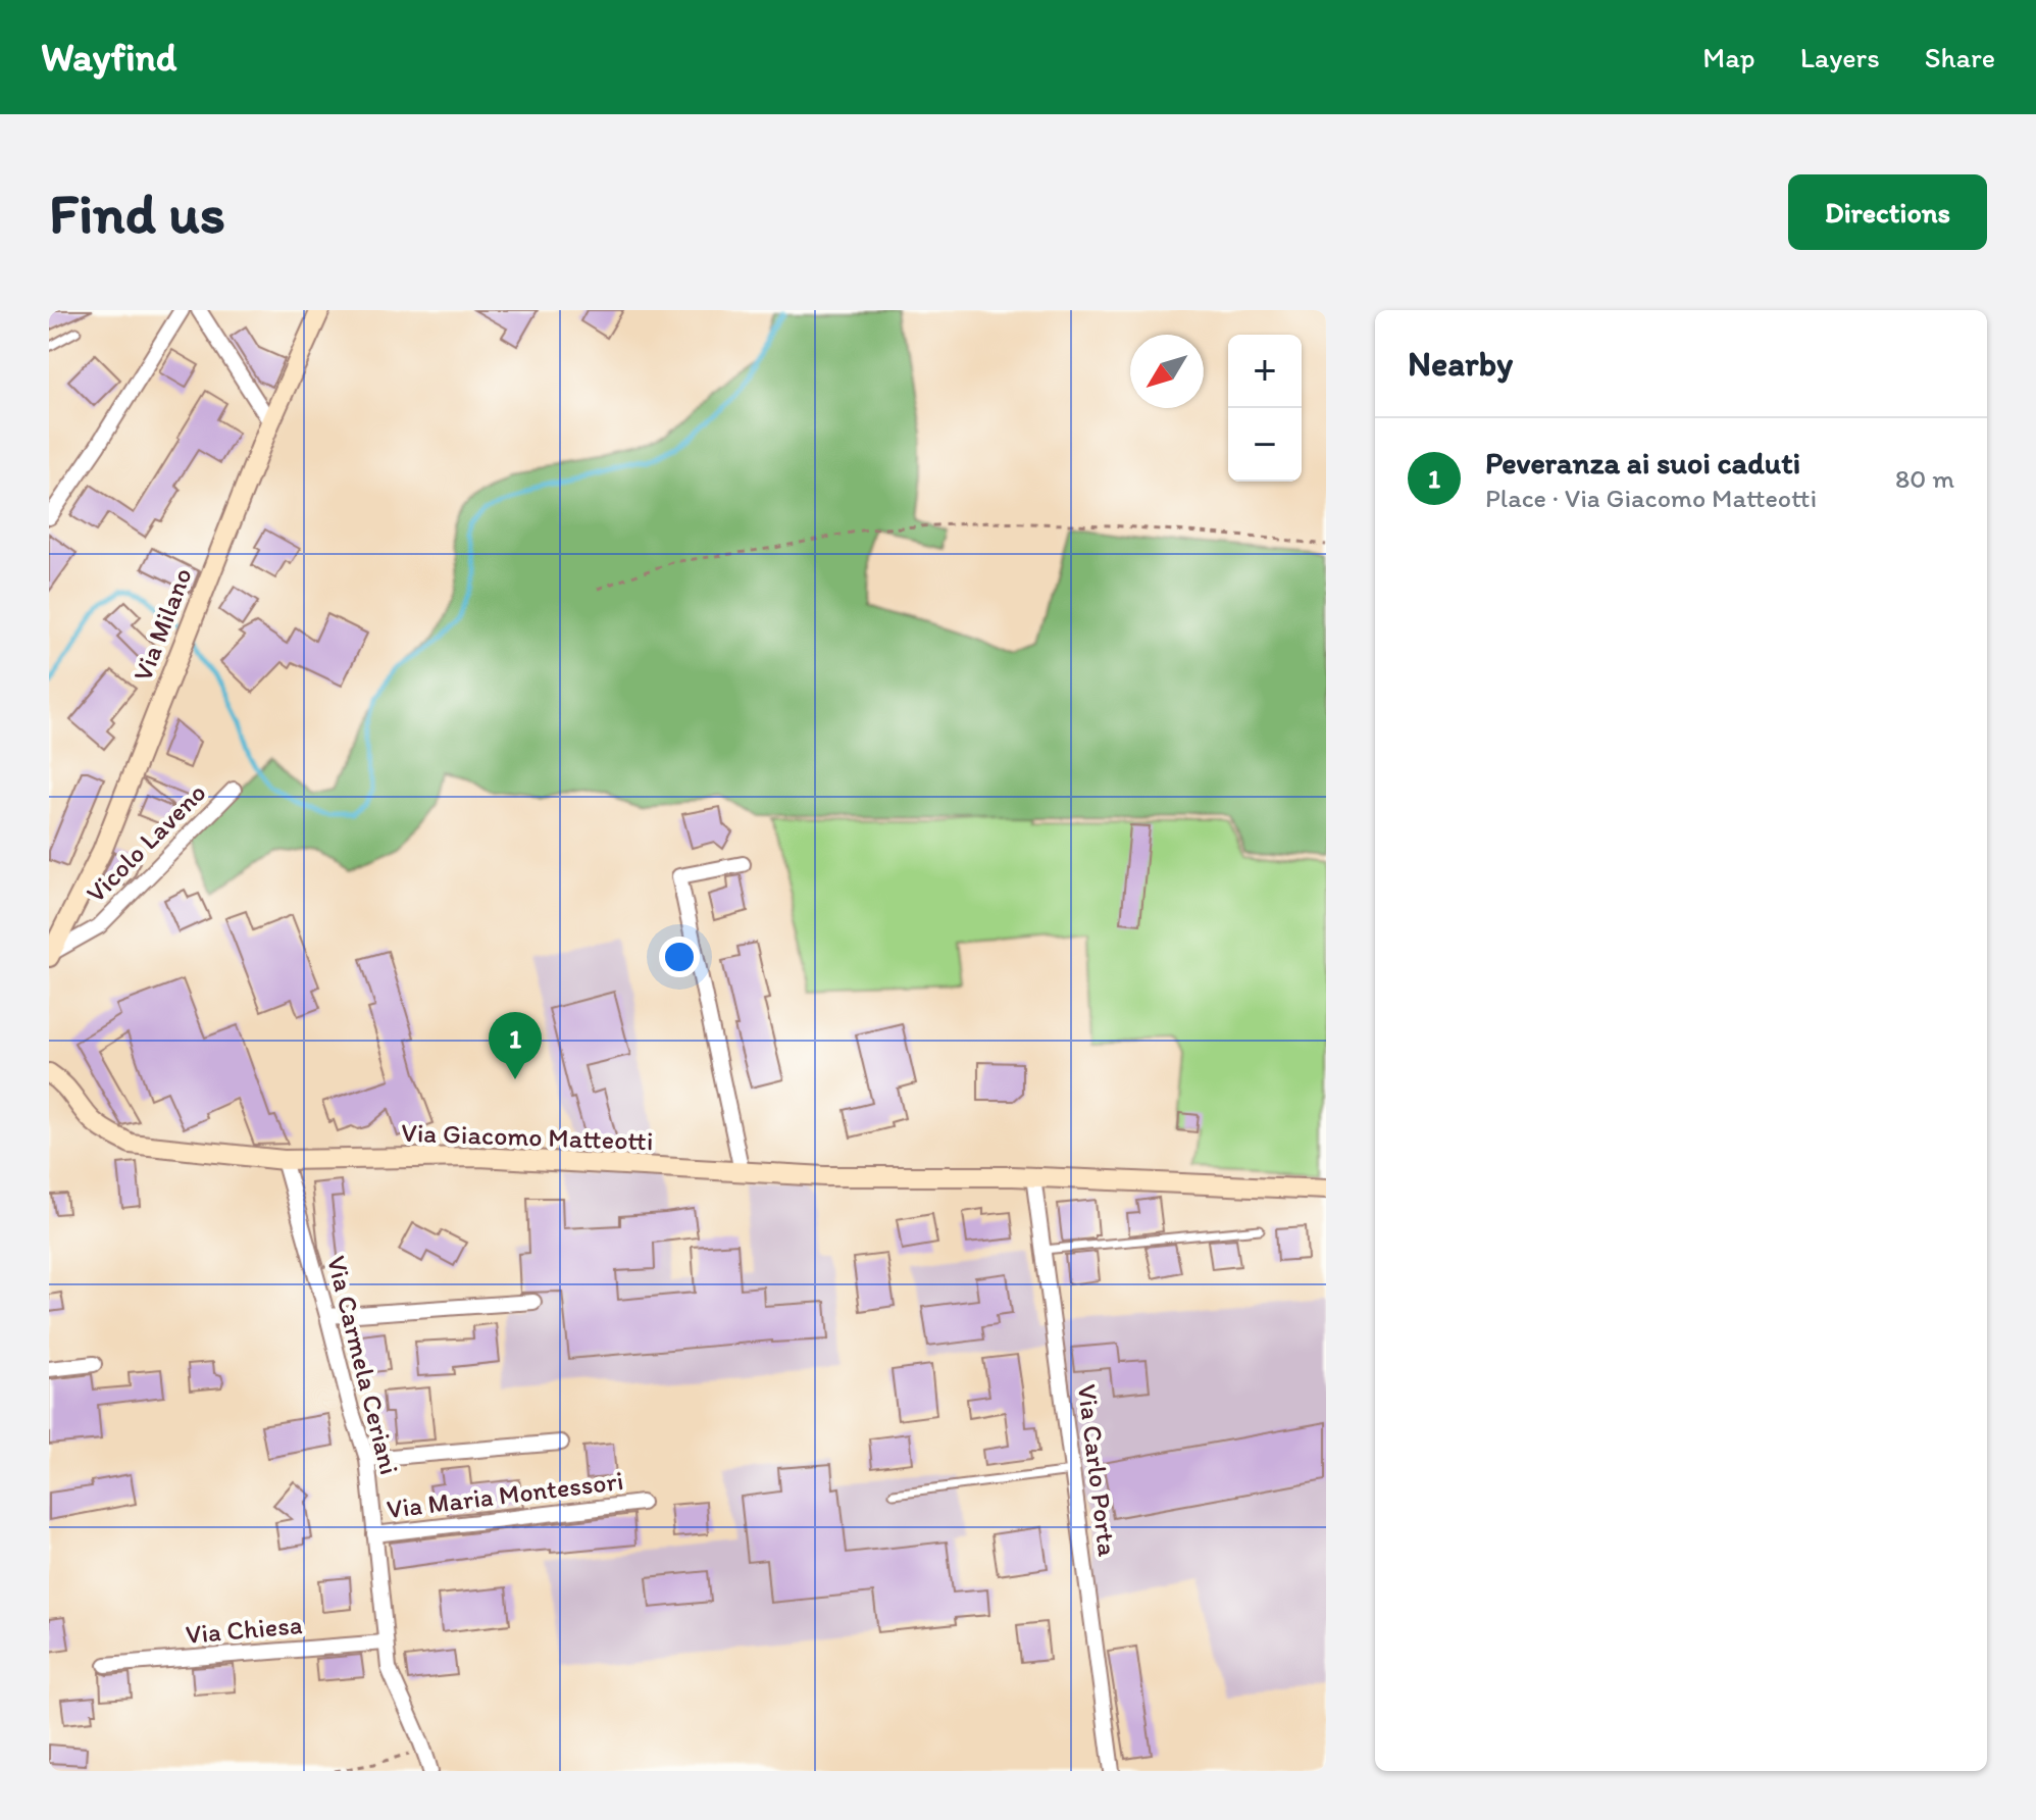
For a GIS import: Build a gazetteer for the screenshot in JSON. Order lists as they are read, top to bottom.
{
  "streets": {
    "street": [
      "Via Milano",
      "Vicolo Laveno",
      "Via Giacomo Matteotti",
      "Via Carmela Ceriani",
      "Via Carlo Porta",
      "Via Maria Montessori",
      "Via Chiesa"
    ]
  },
  "crossings": [
    ["Via Milano", "Vicolo Laveno"],
    ["Via Giacomo Matteotti", "Via Carmela Ceriani"],
    ["Via Giacomo Matteotti", "Via Carlo Porta"],
    ["Via Carmela Ceriani", "Via Maria Montessori"],
    ["Via Carmela Ceriani", "Via Chiesa"]
  ],
  "north": "bottom left",
  "page": {
    "header": "Wayfind",
    "nav": ["Map", "Layers", "Share"],
    "buttons": "Directions",
    "title": "Find us",
    "heading": "Nearby",
    "map_buttons": ["+", "−"],
    "list": [
      {
        "mark": "1",
        "name": "Peveranza ai suoi caduti",
        "note": "Place · Via Giacomo Matteotti",
        "value": "80 m"
      }
    ],
    "pins": "1"
  }
}
